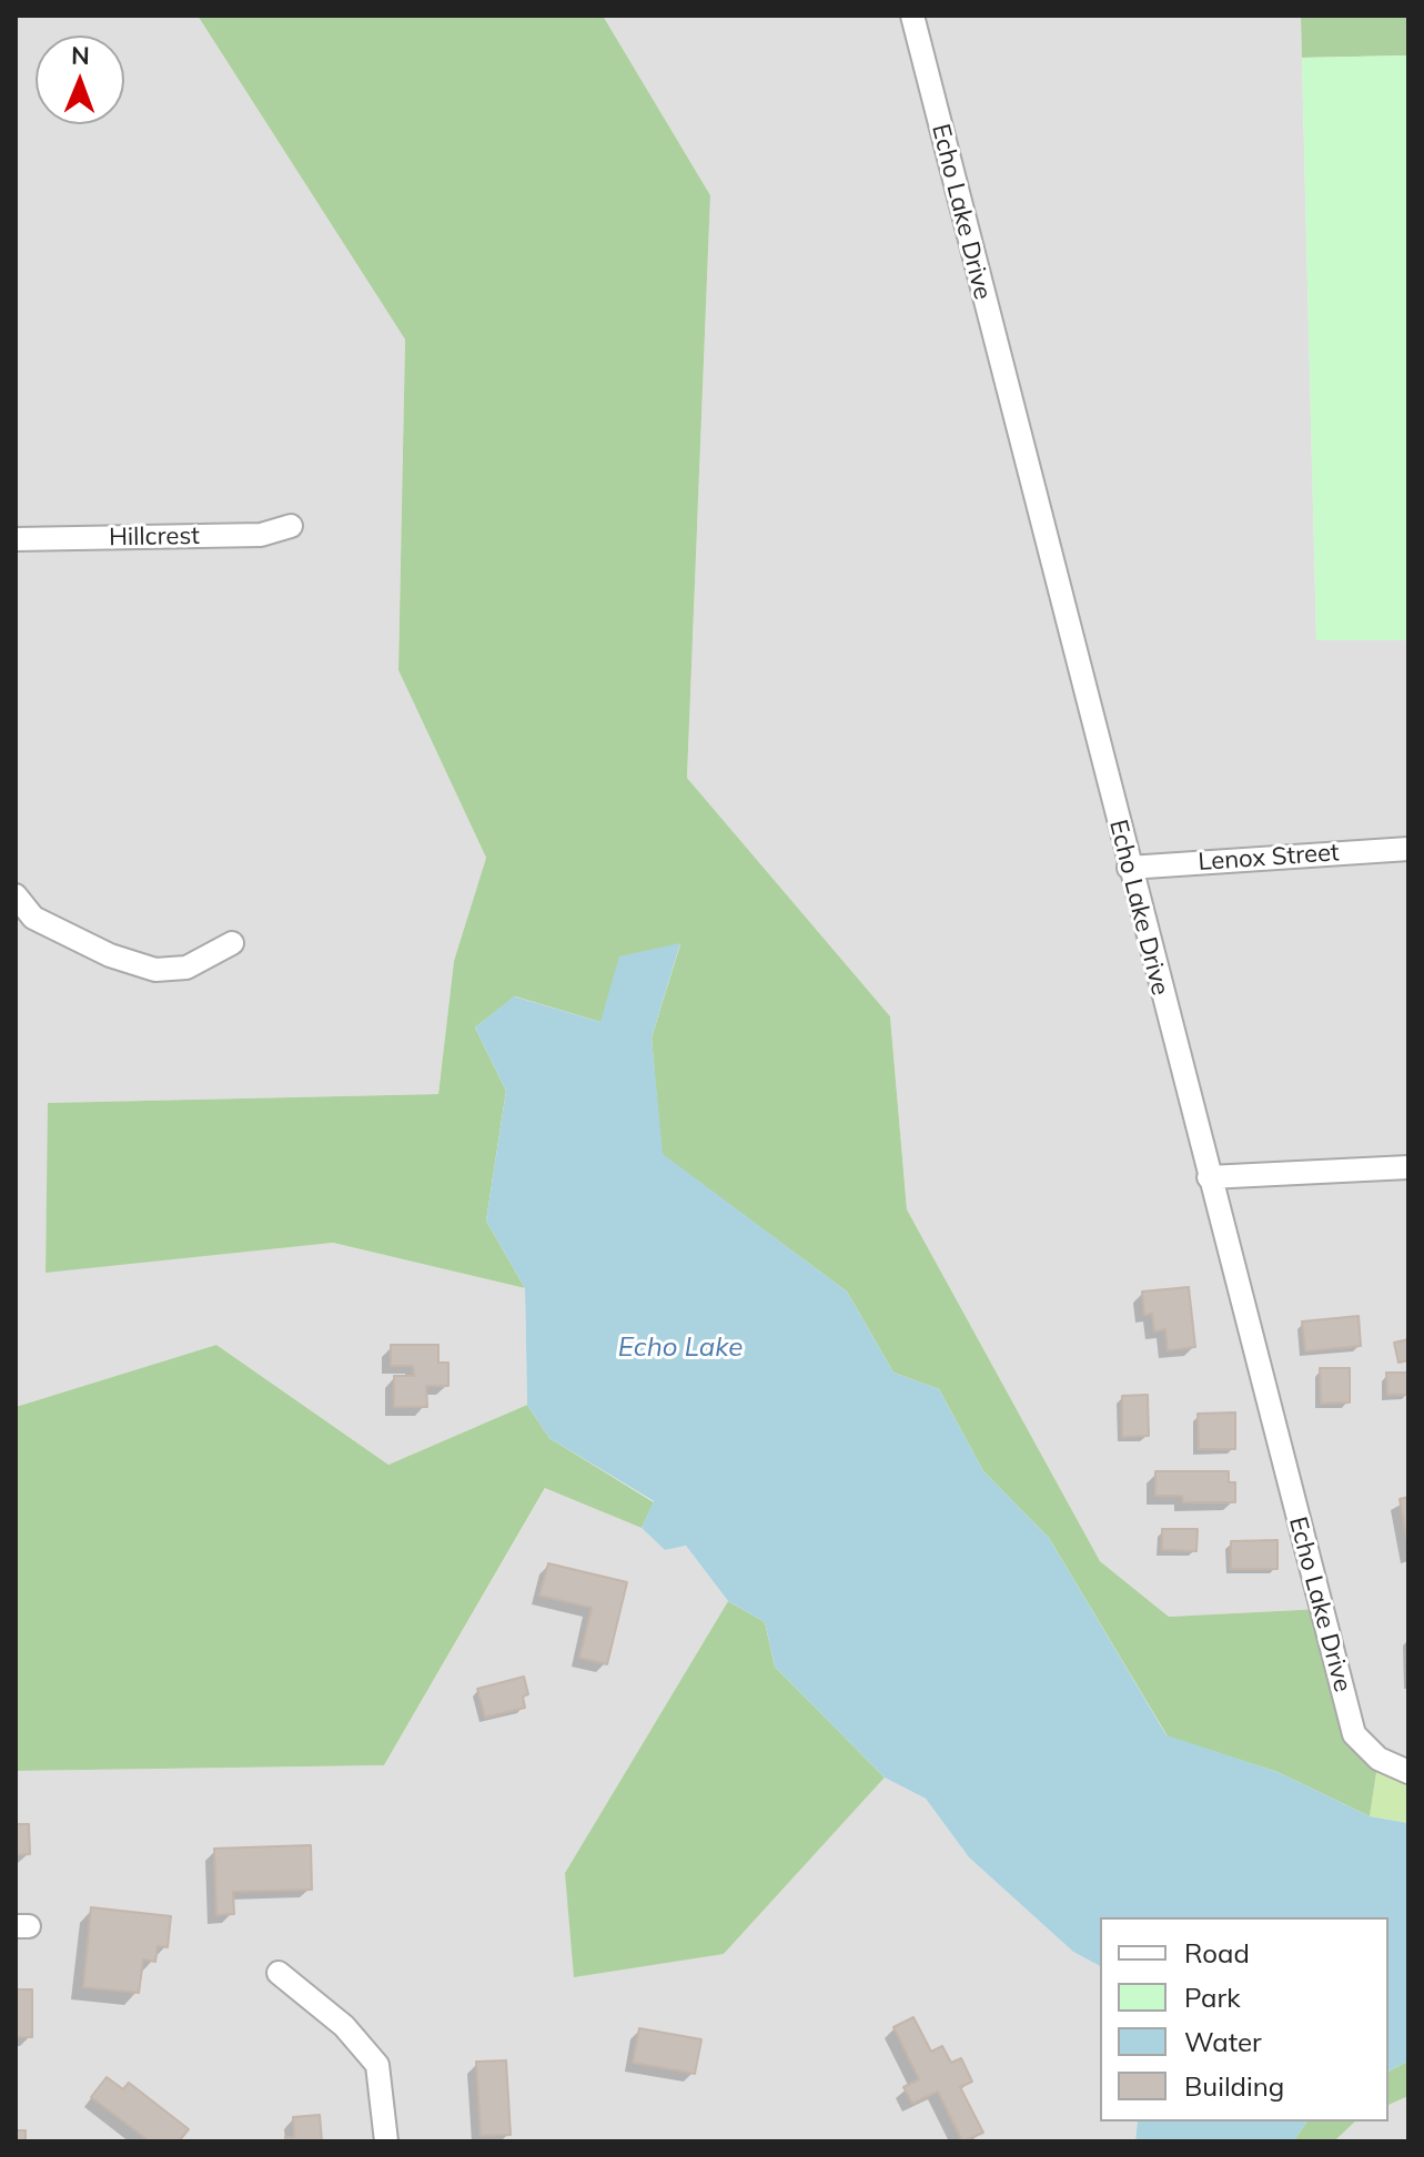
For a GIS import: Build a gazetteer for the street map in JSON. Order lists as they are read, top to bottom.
{
  "streets": {
    "street": ["Echo Lake Drive", "Hillcrest", "Lenox Street"]
  },
  "crossings": [
    ["Echo Lake Drive", "Lenox Street"]
  ],
  "water": ["Echo Lake"],
  "legend": [
    "Road",
    "Park",
    "Water",
    "Building"
  ],
  "north": "top"
}
